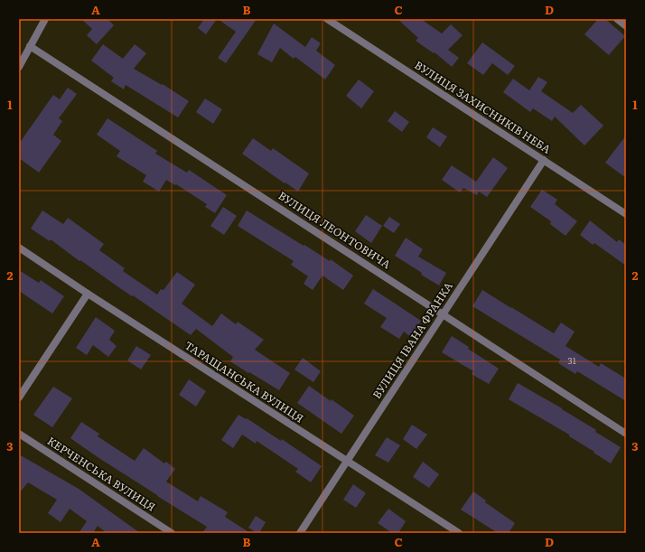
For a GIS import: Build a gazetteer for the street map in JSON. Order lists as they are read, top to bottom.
{
  "streets": {
    "street": [
      "ВУЛИЦЯ ЗАХИСНИКІВ НЕБА",
      "ВУЛИЦЯ ЛЕОНТОВИЧА",
      "ВУЛИЦЯ ІВАНА ФРАНКА",
      "ТАРАЩАНСЬКА ВУЛИЦЯ",
      "КЕРЧЕНСЬКА ВУЛИЦЯ"
    ]
  },
  "crossings": [
    ["ВУЛИЦЯ ЗАХИСНИКІВ НЕБА", "ВУЛИЦЯ ІВАНА ФРАНКА"],
    ["ВУЛИЦЯ ЛЕОНТОВИЧА", "ВУЛИЦЯ ІВАНА ФРАНКА"],
    ["ВУЛИЦЯ ІВАНА ФРАНКА", "ТАРАЩАНСЬКА ВУЛИЦЯ"]
  ],
  "house_numbers": ["31"],
  "grid": {
    "columns": [
      "A",
      "B",
      "C",
      "D"
    ],
    "rows": ["1", "2", "3"]
  }
}
